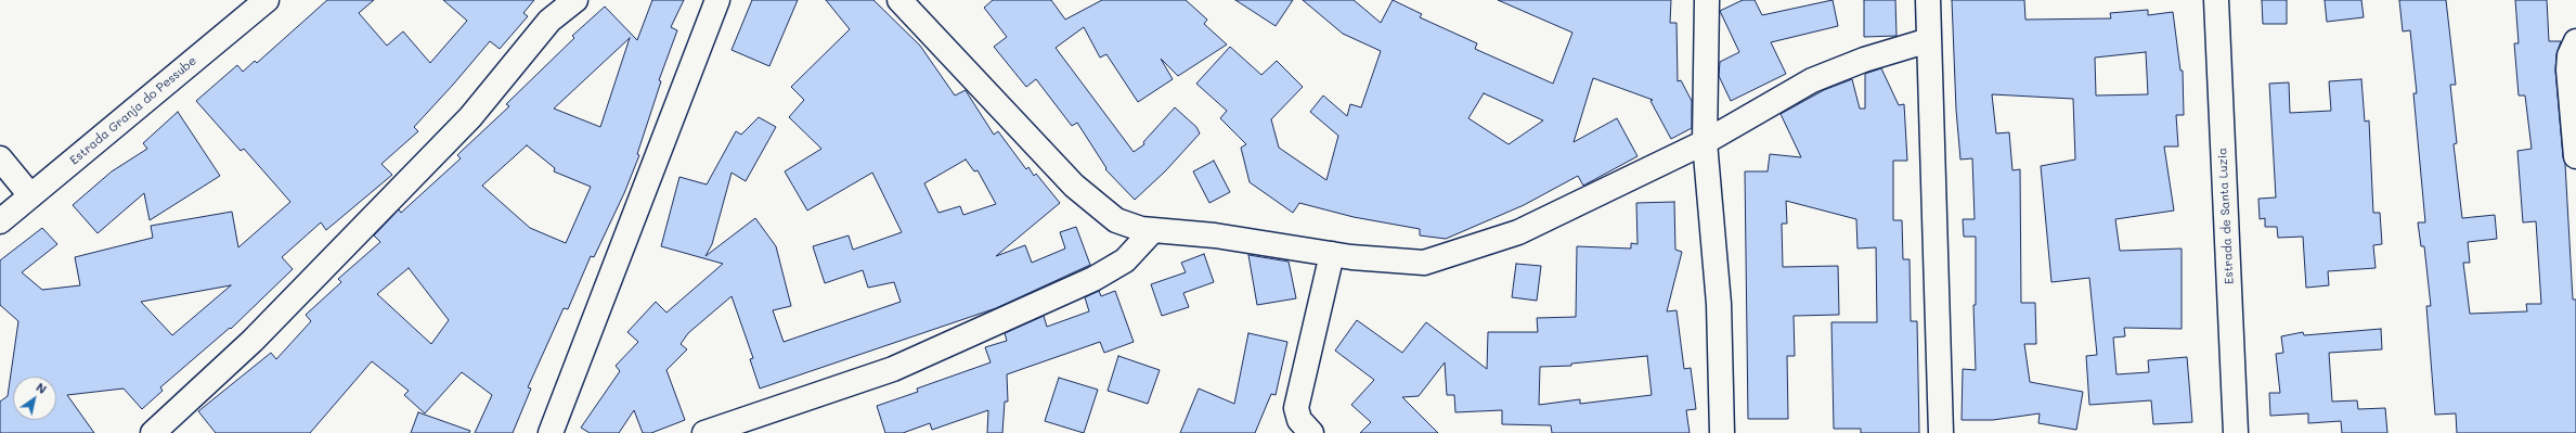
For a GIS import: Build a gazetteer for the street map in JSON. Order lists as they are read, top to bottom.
{
  "streets": {
    "street": ["Estrada Granja do Pessube", "Estrada de Santa Luzia"]
  },
  "north": "top right"
}
